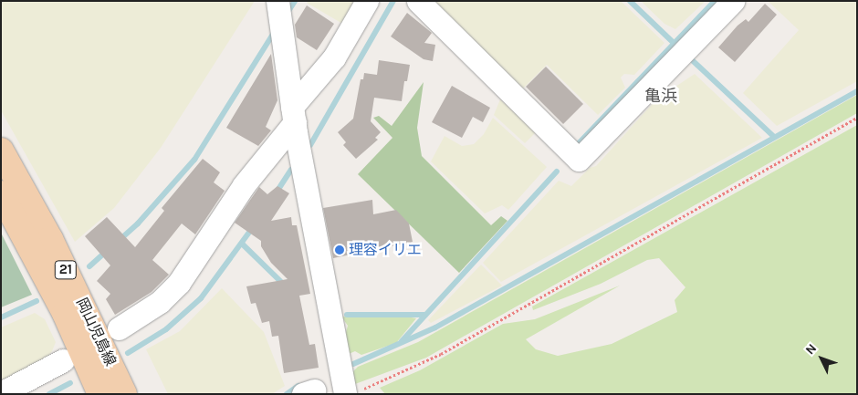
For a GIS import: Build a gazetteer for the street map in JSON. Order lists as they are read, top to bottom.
{
  "streets": {
    "main road": ["21", "岡山児島線"]
  },
  "districts": ["亀浜"],
  "places": ["理容イリエ"],
  "north": "top left"
}
